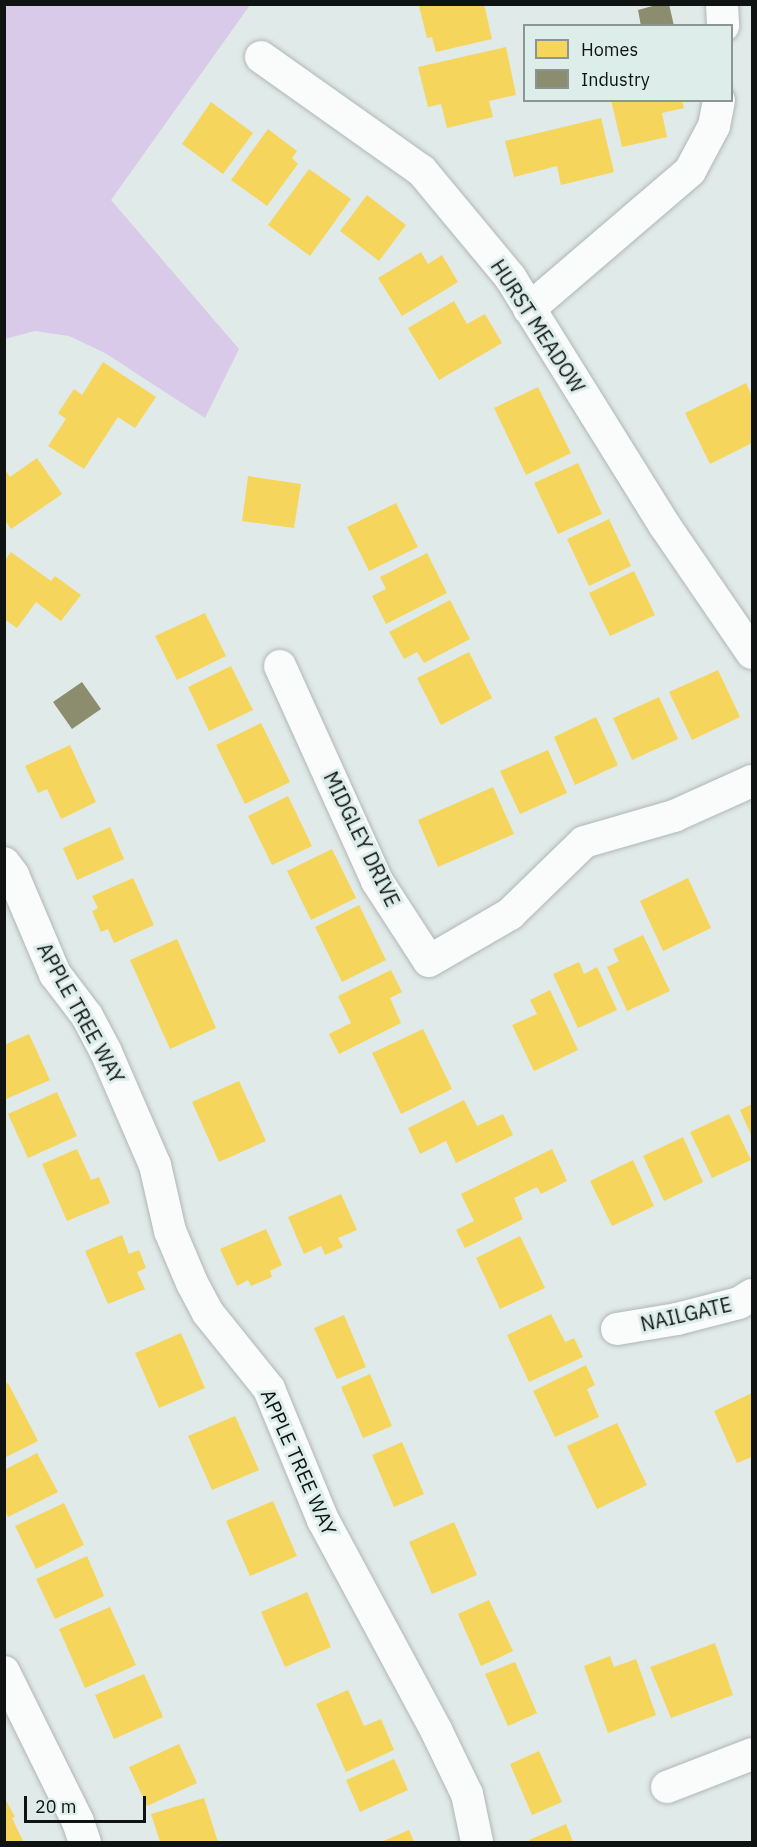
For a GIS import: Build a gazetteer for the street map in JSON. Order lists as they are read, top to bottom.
{
  "streets": {
    "street": [
      "HURST MEADOW",
      "MIDGLEY DRIVE",
      "APPLE TREE WAY",
      "NAILGATE"
    ]
  },
  "legend": ["Homes", "Industry"],
  "scale_bar": "20 m"
}
